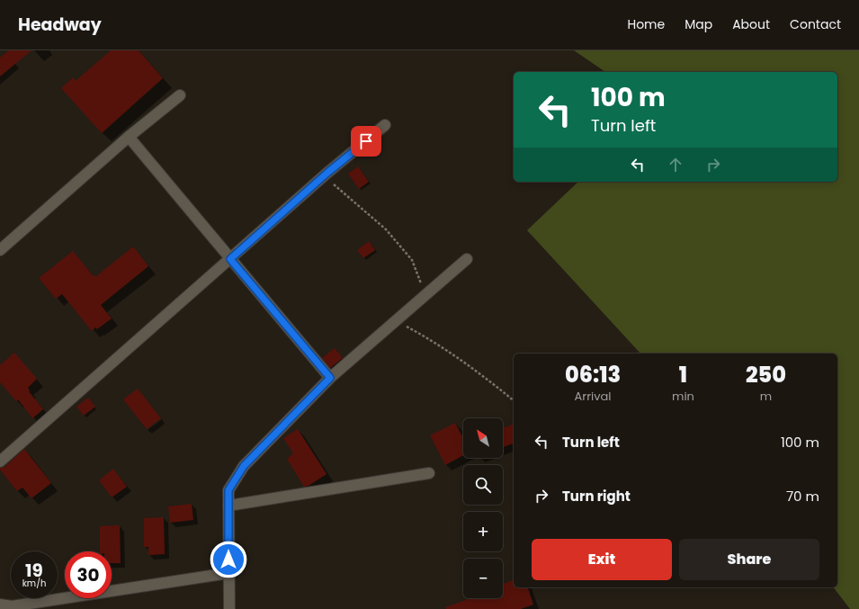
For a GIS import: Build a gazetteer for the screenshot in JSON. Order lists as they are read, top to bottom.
{
  "north": "top left",
  "page": {
    "header": "Headway",
    "nav": [
      "Home",
      "Map",
      "About",
      "Contact"
    ],
    "turn": ["100 m", "Turn left"],
    "eta": [
      "06:13",
      "Arrival",
      "1",
      "min",
      "250",
      "m"
    ],
    "list": [
      {
        "name": "Turn left",
        "value": "100 m"
      },
      {
        "name": "Turn right",
        "value": "70 m"
      }
    ],
    "map_buttons": ["+", "−"],
    "buttons": ["Exit", "Share"],
    "speed": "19 km/h",
    "limit": "30"
  }
}
